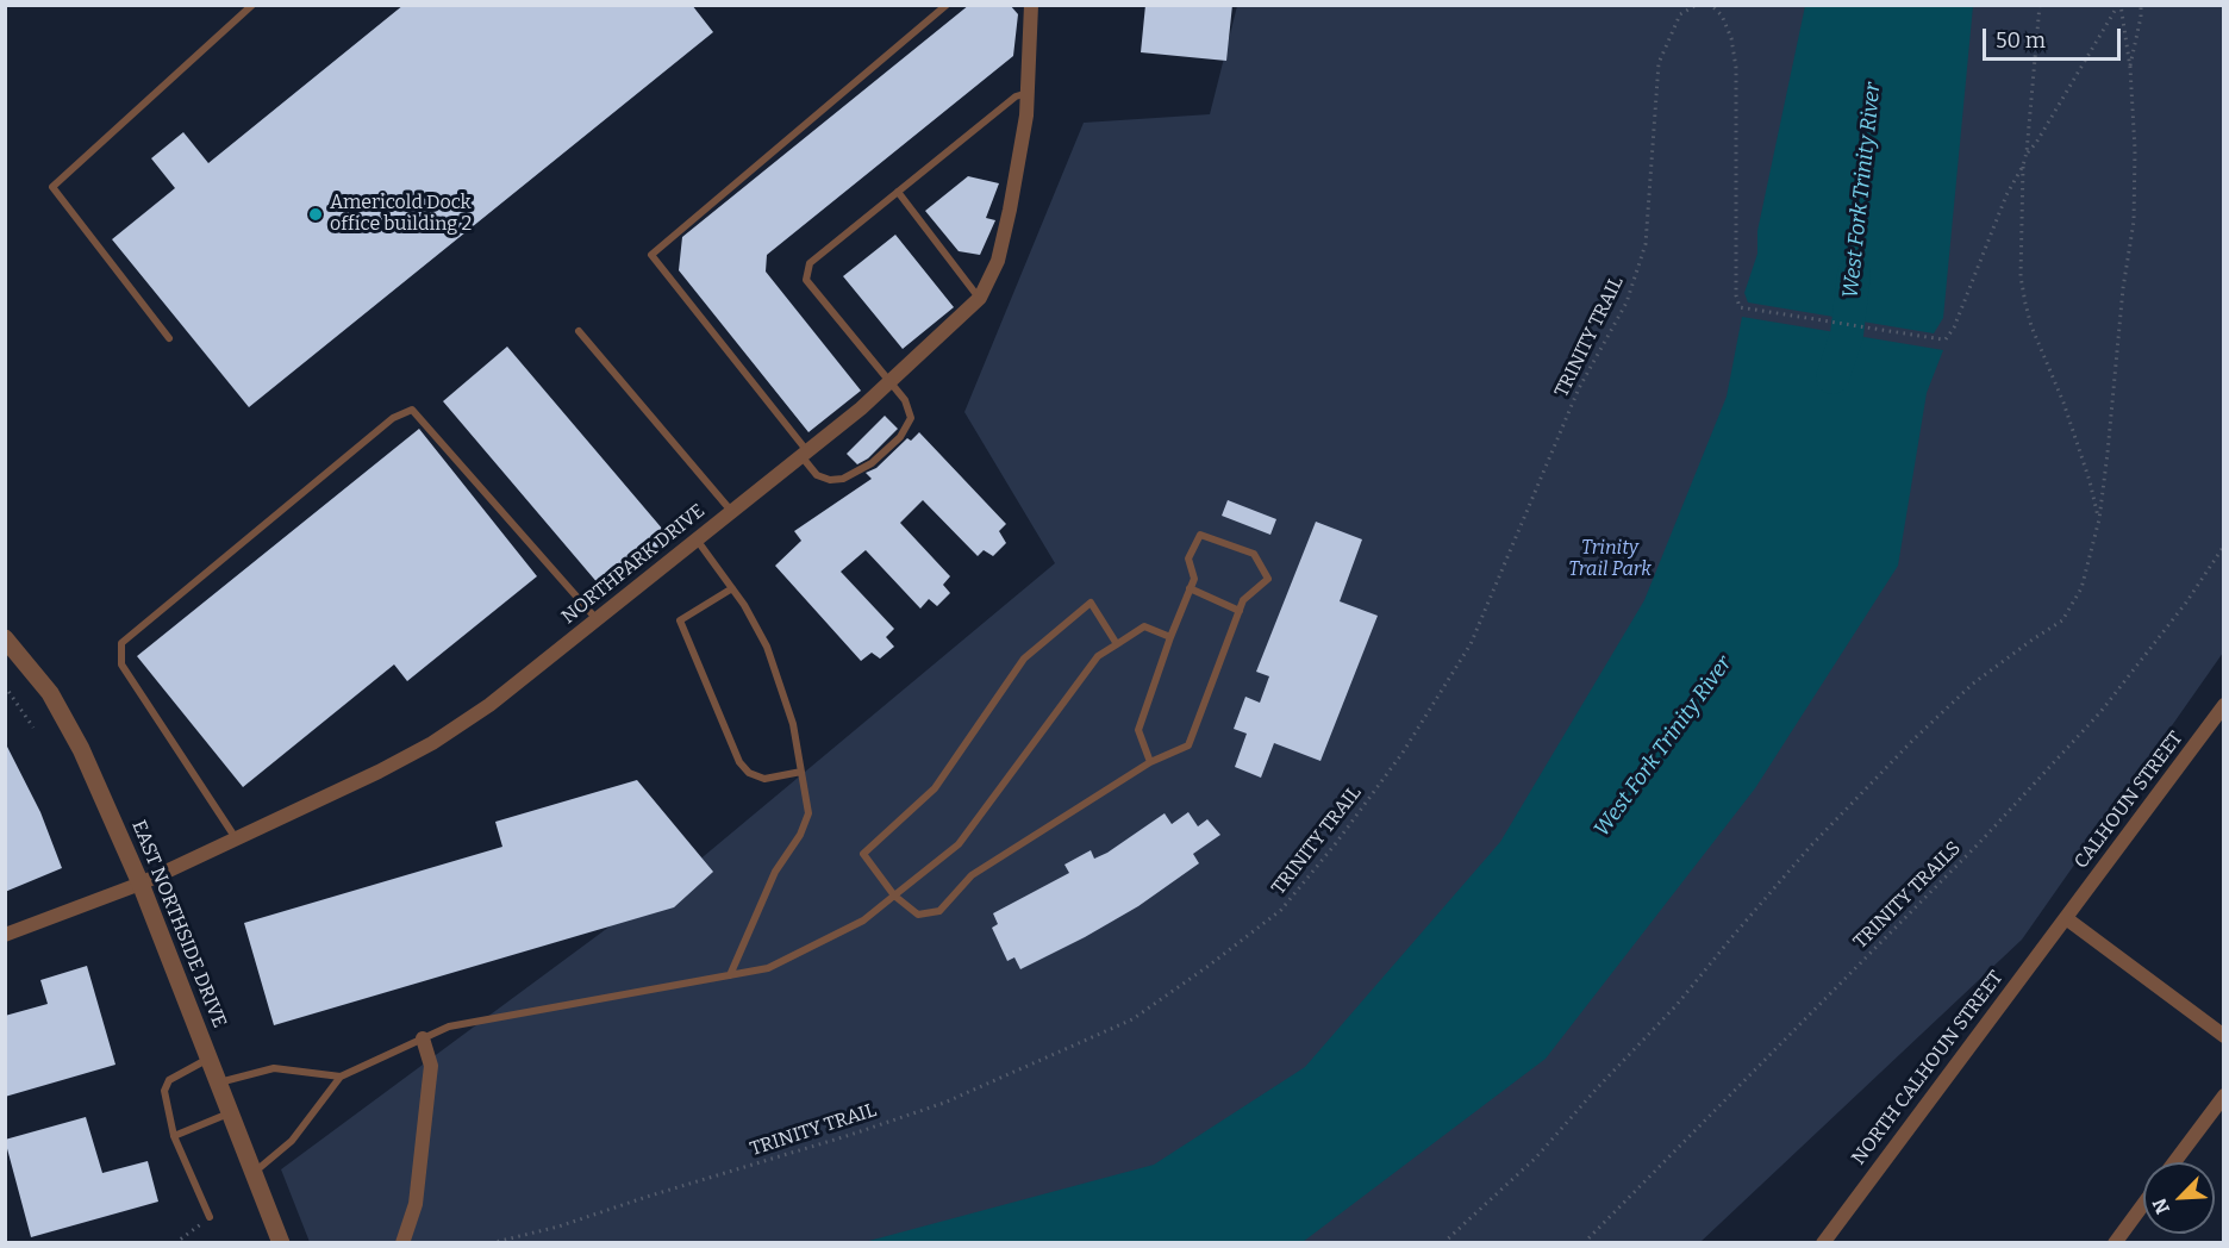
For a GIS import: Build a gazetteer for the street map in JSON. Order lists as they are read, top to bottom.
{
  "streets": {
    "street": [
      "NORTHPARK DRIVE",
      "CALHOUN STREET",
      "EAST NORTHSIDE DRIVE",
      "NORTH CALHOUN STREET"
    ],
    "path": ["TRINITY TRAIL", "TRINITY TRAILS"]
  },
  "crossings": [
    ["NORTHPARK DRIVE", "EAST NORTHSIDE DRIVE"],
    ["CALHOUN STREET", "NORTH CALHOUN STREET"]
  ],
  "water": ["West Fork Trinity River"],
  "parks": ["Trinity Trail Park"],
  "places": ["Americold Dock office building 2"],
  "scale_bar": "50 m",
  "north": "bottom left"
}
